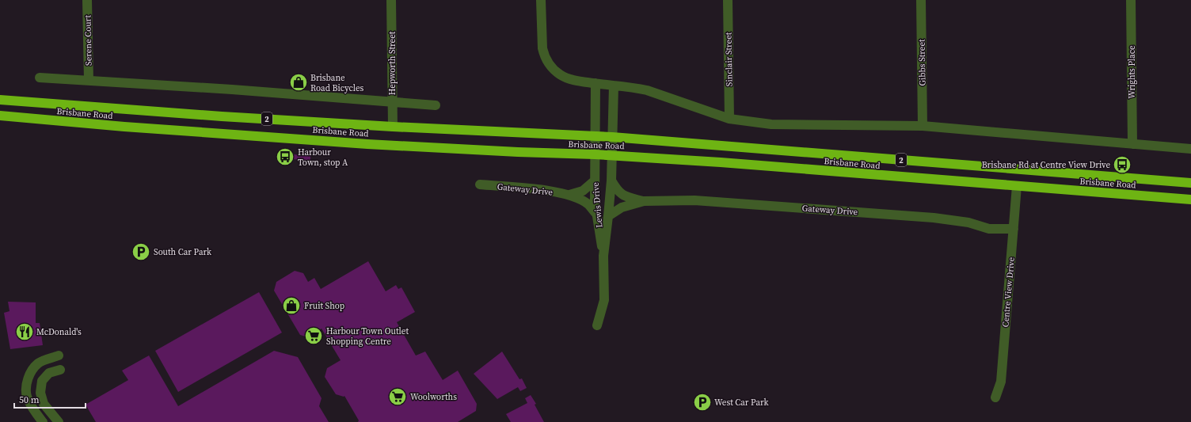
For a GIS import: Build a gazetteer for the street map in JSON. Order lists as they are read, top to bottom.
{
  "streets": {
    "highway": ["Brisbane Road", "2"],
    "street": [
      "Serene Court",
      "Sinclair Street",
      "Gibbs Street",
      "Hepworth Street",
      "Wrights Place",
      "Gateway Drive",
      "Lewis Drive",
      "Centre View Drive"
    ]
  },
  "crossings": [
    ["Hepworth Street", "Brisbane Road"],
    ["Brisbane Road", "Lewis Drive"],
    ["Brisbane Road", "Centre View Drive"],
    ["Gateway Drive", "Lewis Drive"],
    ["Gateway Drive", "Centre View Drive"]
  ],
  "places": {
    "shop": ["Brisbane Road Bicycles", "Fruit Shop"],
    "bus stop": ["Harbour Town, stop A", "Brisbane Rd at Centre View Drive"],
    "parking": ["South Car Park", "West Car Park"],
    "restaurant": ["McDonald's"],
    "supermarket": ["Harbour Town Outlet Shopping Centre", "Woolworths"]
  },
  "scale_bar": "50 m"
}
